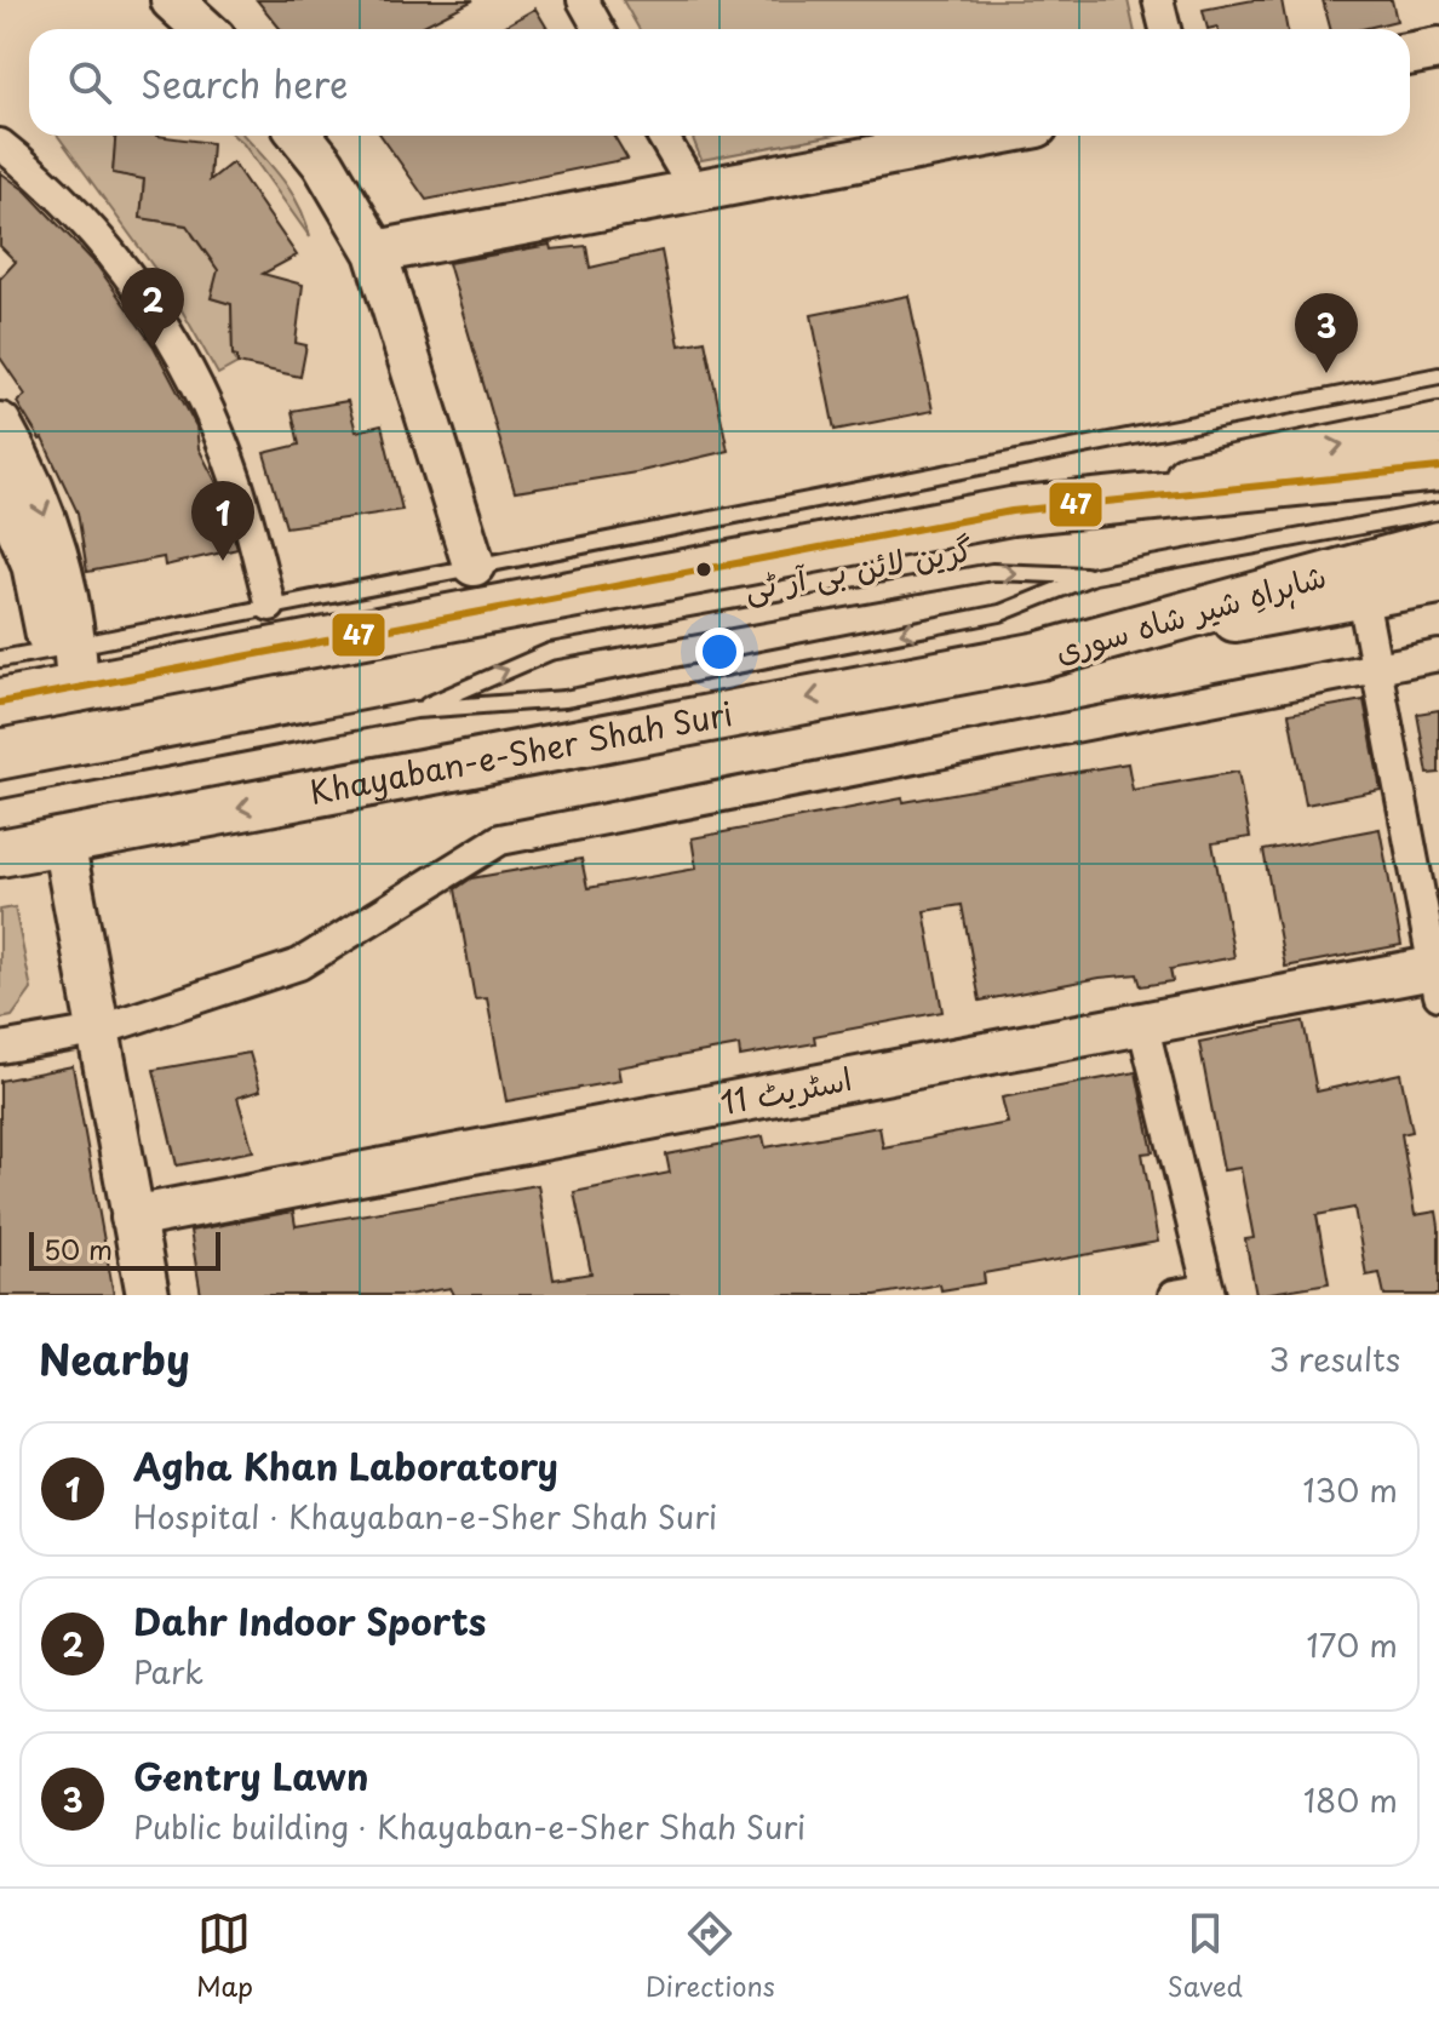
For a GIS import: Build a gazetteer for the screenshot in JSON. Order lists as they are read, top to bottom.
{
  "streets": {
    "main road": ["شاہراہِ شیر شاہ سوری", "Khayaban-e-Sher Shah Suri"],
    "street": ["اسٹریٹ 11"],
    "lane": ["گرین لائن بی آر ٹی"]
  },
  "crossings": [
    ["شاہراہِ شیر شاہ سوری", "Khayaban-e-Sher Shah Suri"]
  ],
  "lines": ["transit line 47"],
  "scale_bar": "50 m",
  "page": {
    "search": "Search here",
    "pins": ["2", "3", "1"],
    "scale": "50 m",
    "heading": ["Nearby", "3 results"],
    "list": [
      {
        "mark": "1",
        "name": "Agha Khan Laboratory",
        "note": "Hospital · Khayaban-e-Sher Shah Suri",
        "value": "130 m"
      },
      {
        "mark": "2",
        "name": "Dahr Indoor Sports",
        "note": "Park",
        "value": "170 m"
      },
      {
        "mark": "3",
        "name": "Gentry Lawn",
        "note": "Public building · Khayaban-e-Sher Shah Suri",
        "value": "180 m"
      }
    ],
    "nav": ["Map", "Directions", "Saved"]
  }
}
